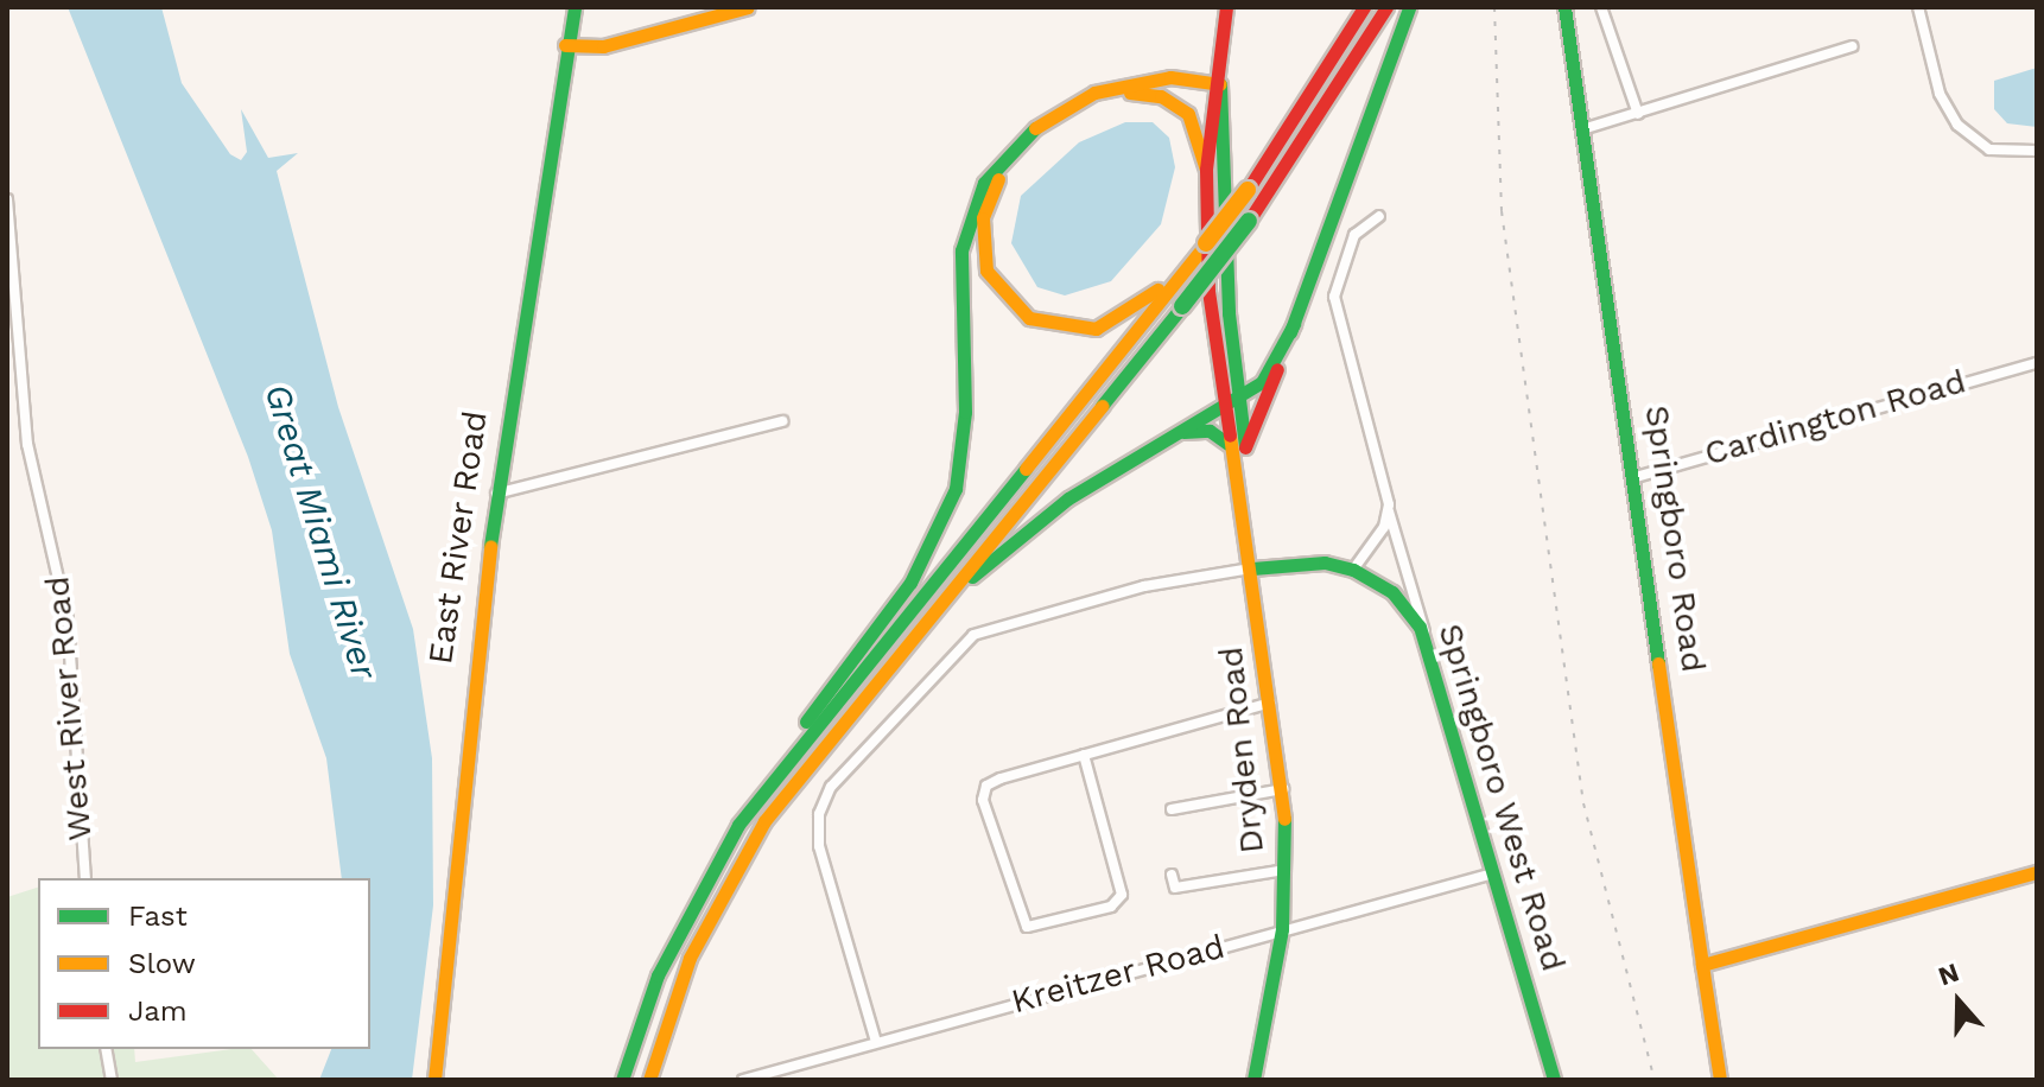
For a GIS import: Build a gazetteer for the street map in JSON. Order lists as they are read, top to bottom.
{
  "streets": {
    "main road": [
      "East River Road",
      "Springboro Road",
      "Dryden Road",
      "Springboro West Road"
    ],
    "street": ["Cardington Road", "West River Road", "Kreitzer Road"]
  },
  "crossings": [
    ["Cardington Road", "Springboro Road"],
    ["Dryden Road", "Springboro West Road"],
    ["Dryden Road", "Kreitzer Road"],
    ["Springboro West Road", "Kreitzer Road"]
  ],
  "water": ["Great Miami River"],
  "legend": ["Fast", "Slow", "Jam"],
  "north": "top"
}
